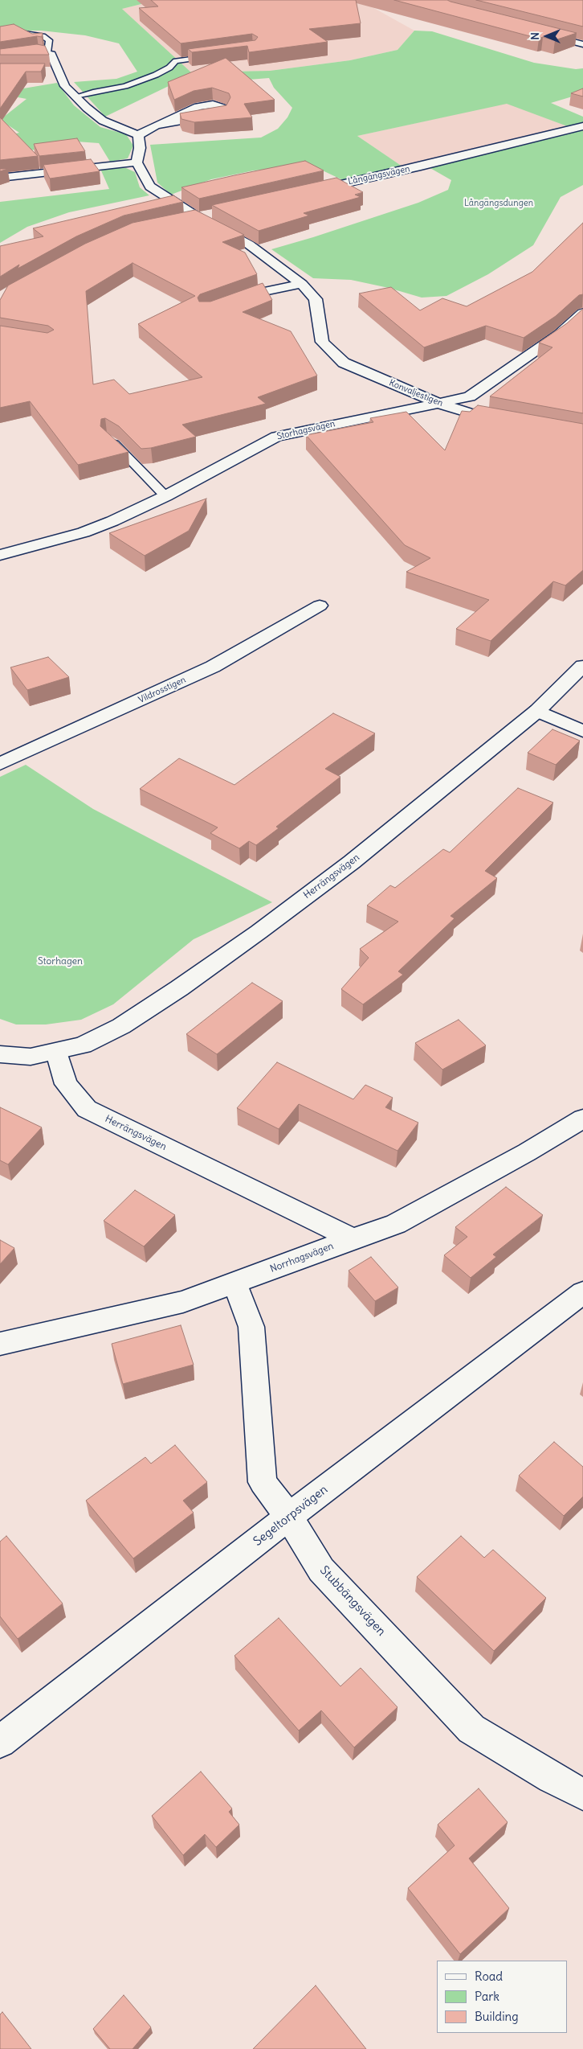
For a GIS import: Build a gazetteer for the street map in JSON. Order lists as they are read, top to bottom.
{
  "streets": {
    "street": [
      "Långängsvägen",
      "Konvaljestigen",
      "Storhagsvägen",
      "Vildrosstigen",
      "Herrängsvägen",
      "Norrhagsvägen",
      "Segeltorpsvägen",
      "Stubbängsvägen"
    ]
  },
  "crossings": [
    ["Konvaljestigen", "Storhagsvägen"],
    ["Herrängsvägen", "Norrhagsvägen"],
    ["Norrhagsvägen", "Stubbängsvägen"],
    ["Segeltorpsvägen", "Stubbängsvägen"]
  ],
  "parks": ["Långängsdungen", "Storhagen"],
  "legend": ["Road", "Park", "Building"],
  "north": "left"
}
